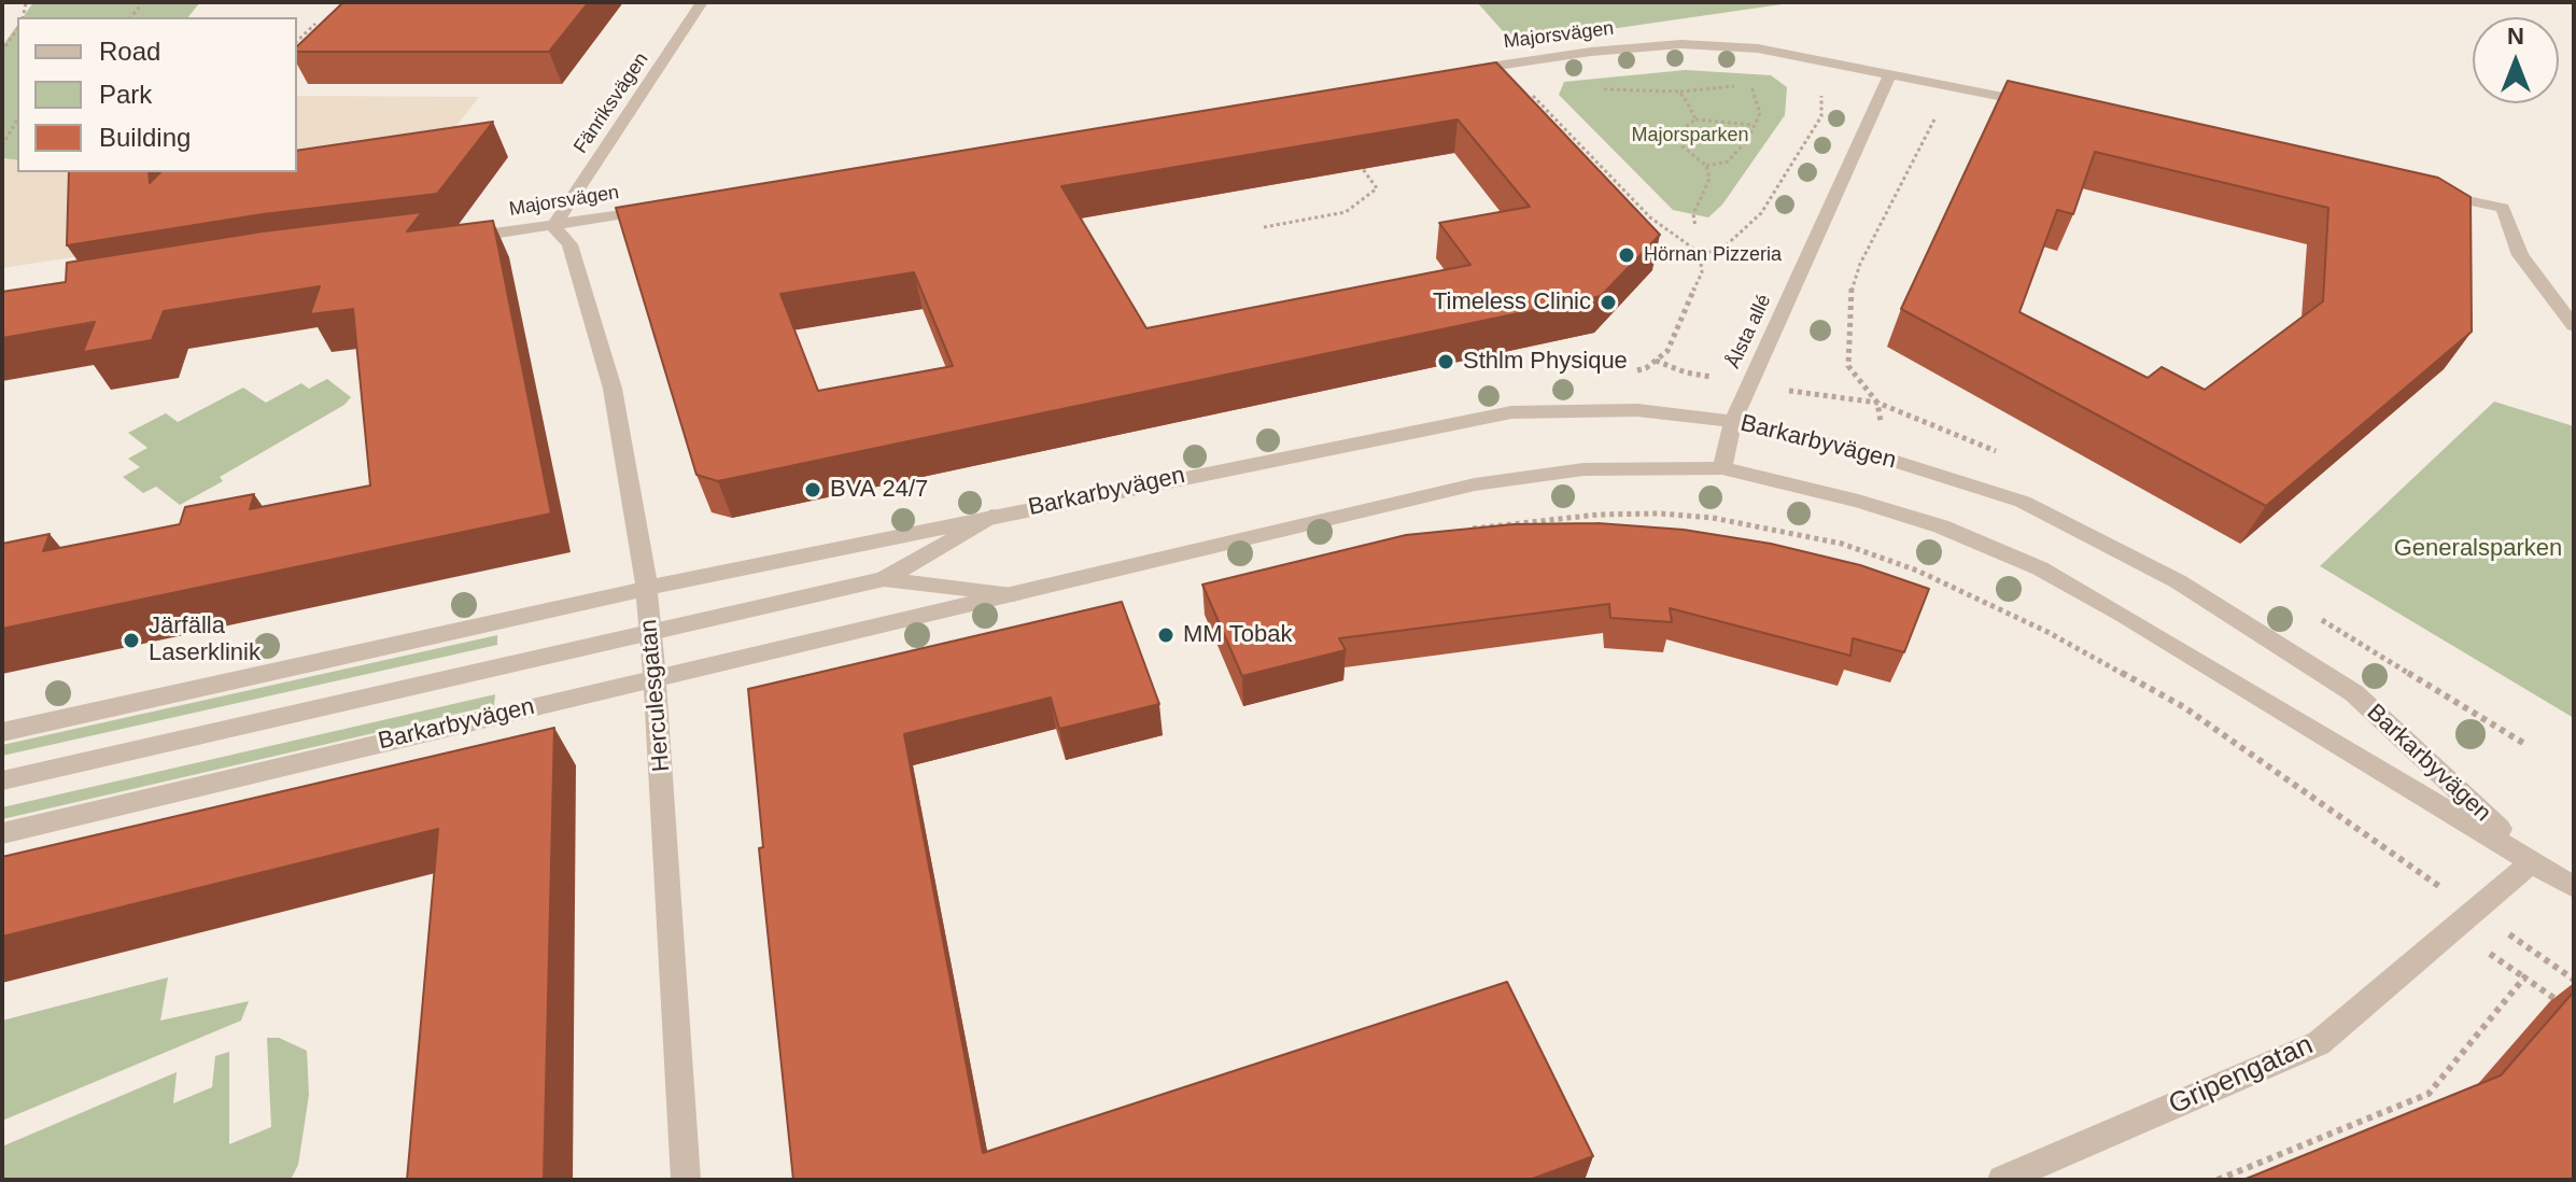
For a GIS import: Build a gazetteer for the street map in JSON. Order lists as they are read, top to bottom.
{
  "streets": {
    "street": [
      "Majorsvägen",
      "Fänriksvägen",
      "Ålsta allé",
      "Barkarbyvägen",
      "Herculesgatan",
      "Gripengatan"
    ]
  },
  "crossings": [
    ["Majorsvägen", "Fänriksvägen"],
    ["Majorsvägen", "Ålsta allé"],
    ["Majorsvägen", "Herculesgatan"],
    ["Fänriksvägen", "Herculesgatan"],
    ["Ålsta allé", "Barkarbyvägen"],
    ["Barkarbyvägen", "Herculesgatan"],
    ["Barkarbyvägen", "Gripengatan"]
  ],
  "parks": ["Majorsparken", "Generalsparken"],
  "places": [
    "Hörnan Pizzeria",
    "Timeless Clinic",
    "Sthlm Physique",
    "BVA 24/7",
    "MM Tobak",
    "Järfälla Laserklinik"
  ],
  "legend": ["Road", "Park", "Building"],
  "north": "top"
}
